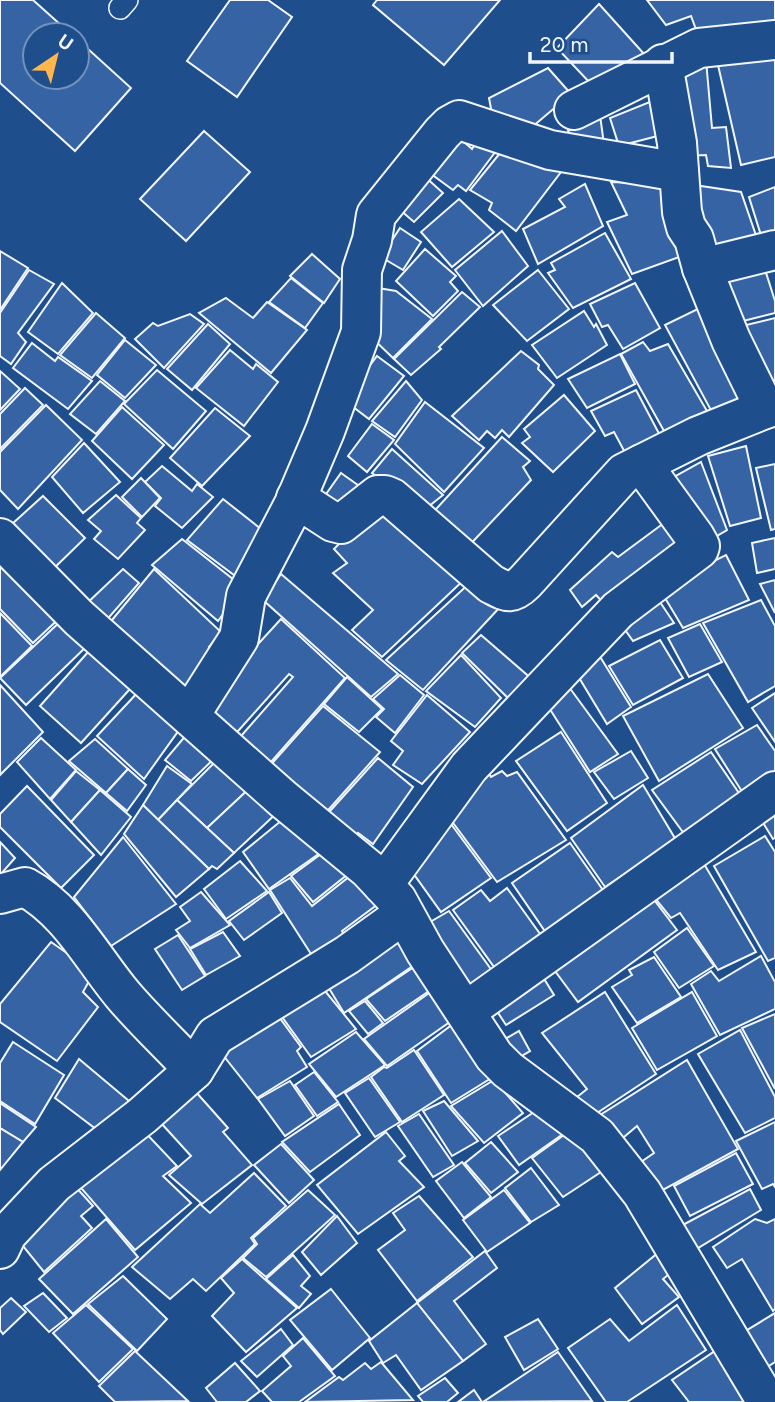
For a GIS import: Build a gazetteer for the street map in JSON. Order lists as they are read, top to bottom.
{
  "scale_bar": "20 m",
  "north": "top right"
}
